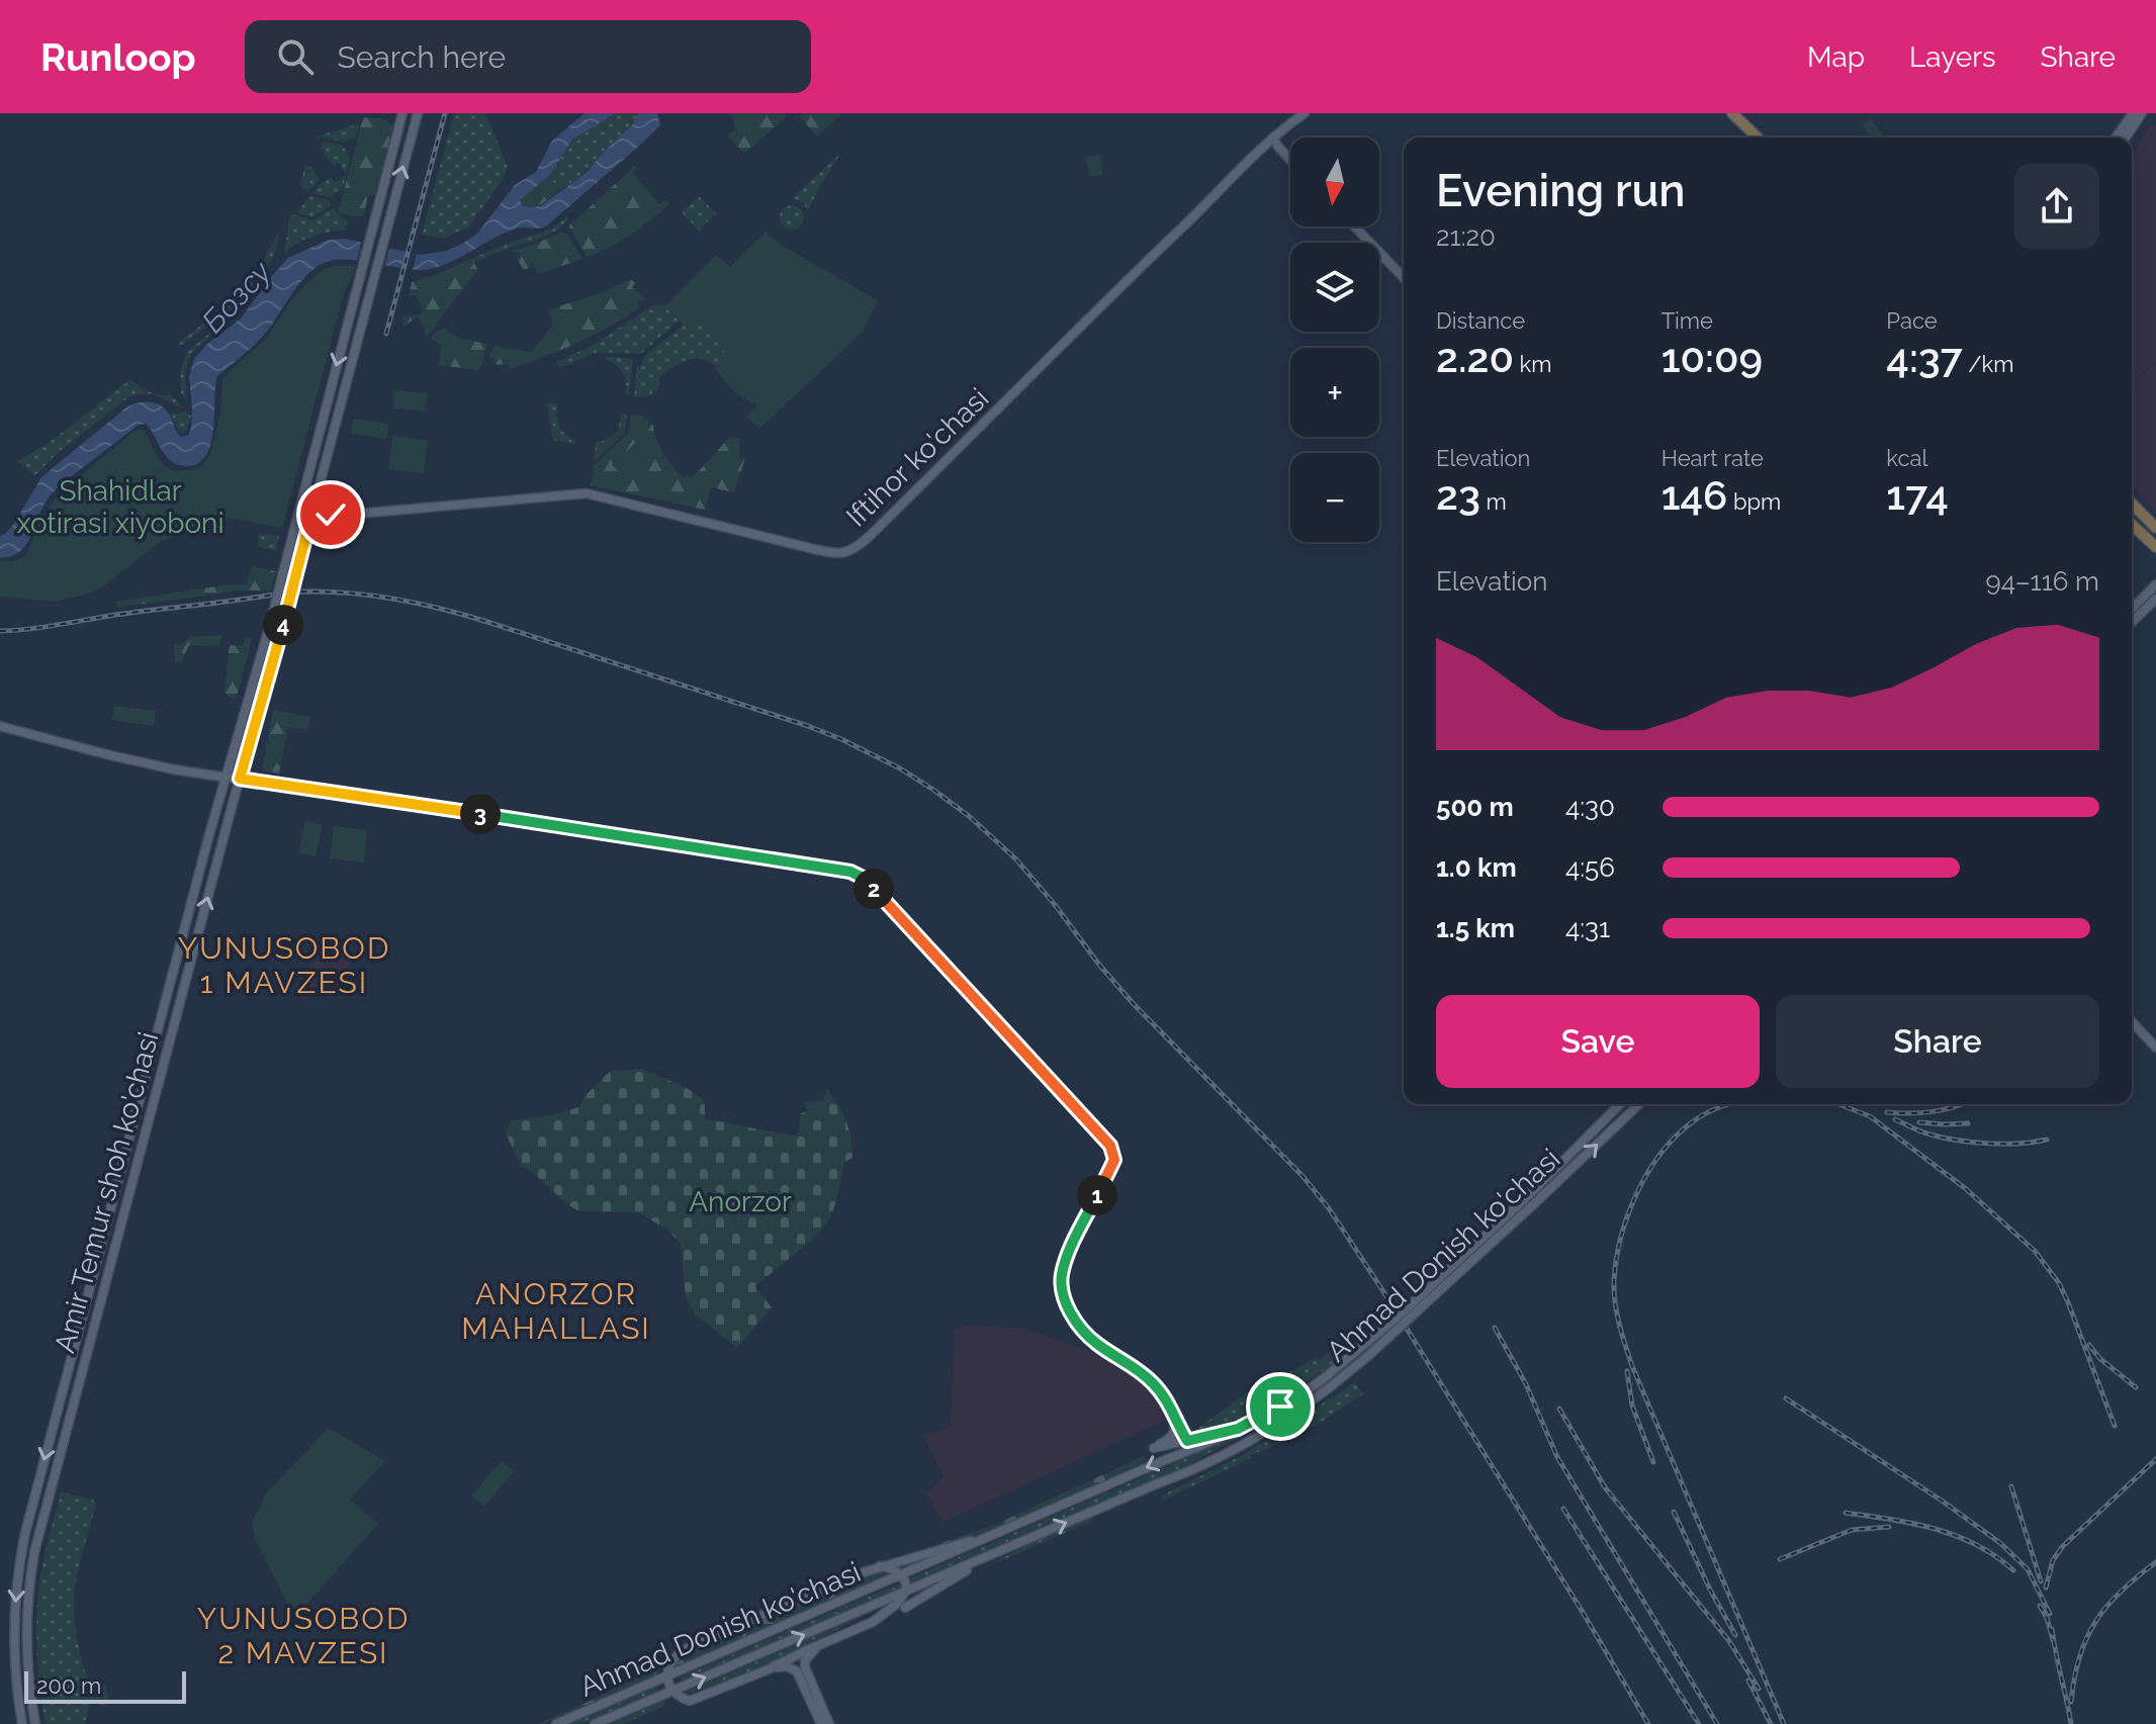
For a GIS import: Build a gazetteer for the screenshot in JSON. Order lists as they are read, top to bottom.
{
  "streets": {
    "main road": ["Iftihor ko'chasi", "Amir Temur shoh ko'chasi", "Ahmad Donish ko'chasi"]
  },
  "crossings": [
    ["Iftihor ko'chasi", "Amir Temur shoh ko'chasi"]
  ],
  "districts": ["YUNUSOBOD 1 MAVZESI", "ANORZOR MAHALLASI", "YUNUSOBOD 2 MAVZESI"],
  "water": ["Бозсу"],
  "parks": ["Shahidlar xotirasi xiyoboni", "Anorzor"],
  "scale_bar": "200 m",
  "north": "bottom",
  "page": {
    "header": "Runloop",
    "search": "Search here",
    "nav": ["Map", "Layers", "Share"],
    "map_buttons": ["+", "−"],
    "heading": ["Evening run", "21:20"],
    "stats": [
      ["Distance", "2.20 km"],
      ["Time", "10:09"],
      ["Pace", "4:37 /km"],
      ["Elevation", "23 m"],
      ["Heart rate", "146 bpm"],
      ["kcal", "174"]
    ],
    "chart": ["Elevation", "94–116 m"],
    "pins": [
      "4",
      "3",
      "2",
      "1"
    ],
    "list": [
      {
        "name": "500 m",
        "note": "4:30"
      },
      {
        "name": "1.0 km",
        "note": "4:56"
      },
      {
        "name": "1.5 km",
        "note": "4:31"
      }
    ],
    "buttons": ["Save", "Share"],
    "scale": "200 m"
  }
}
